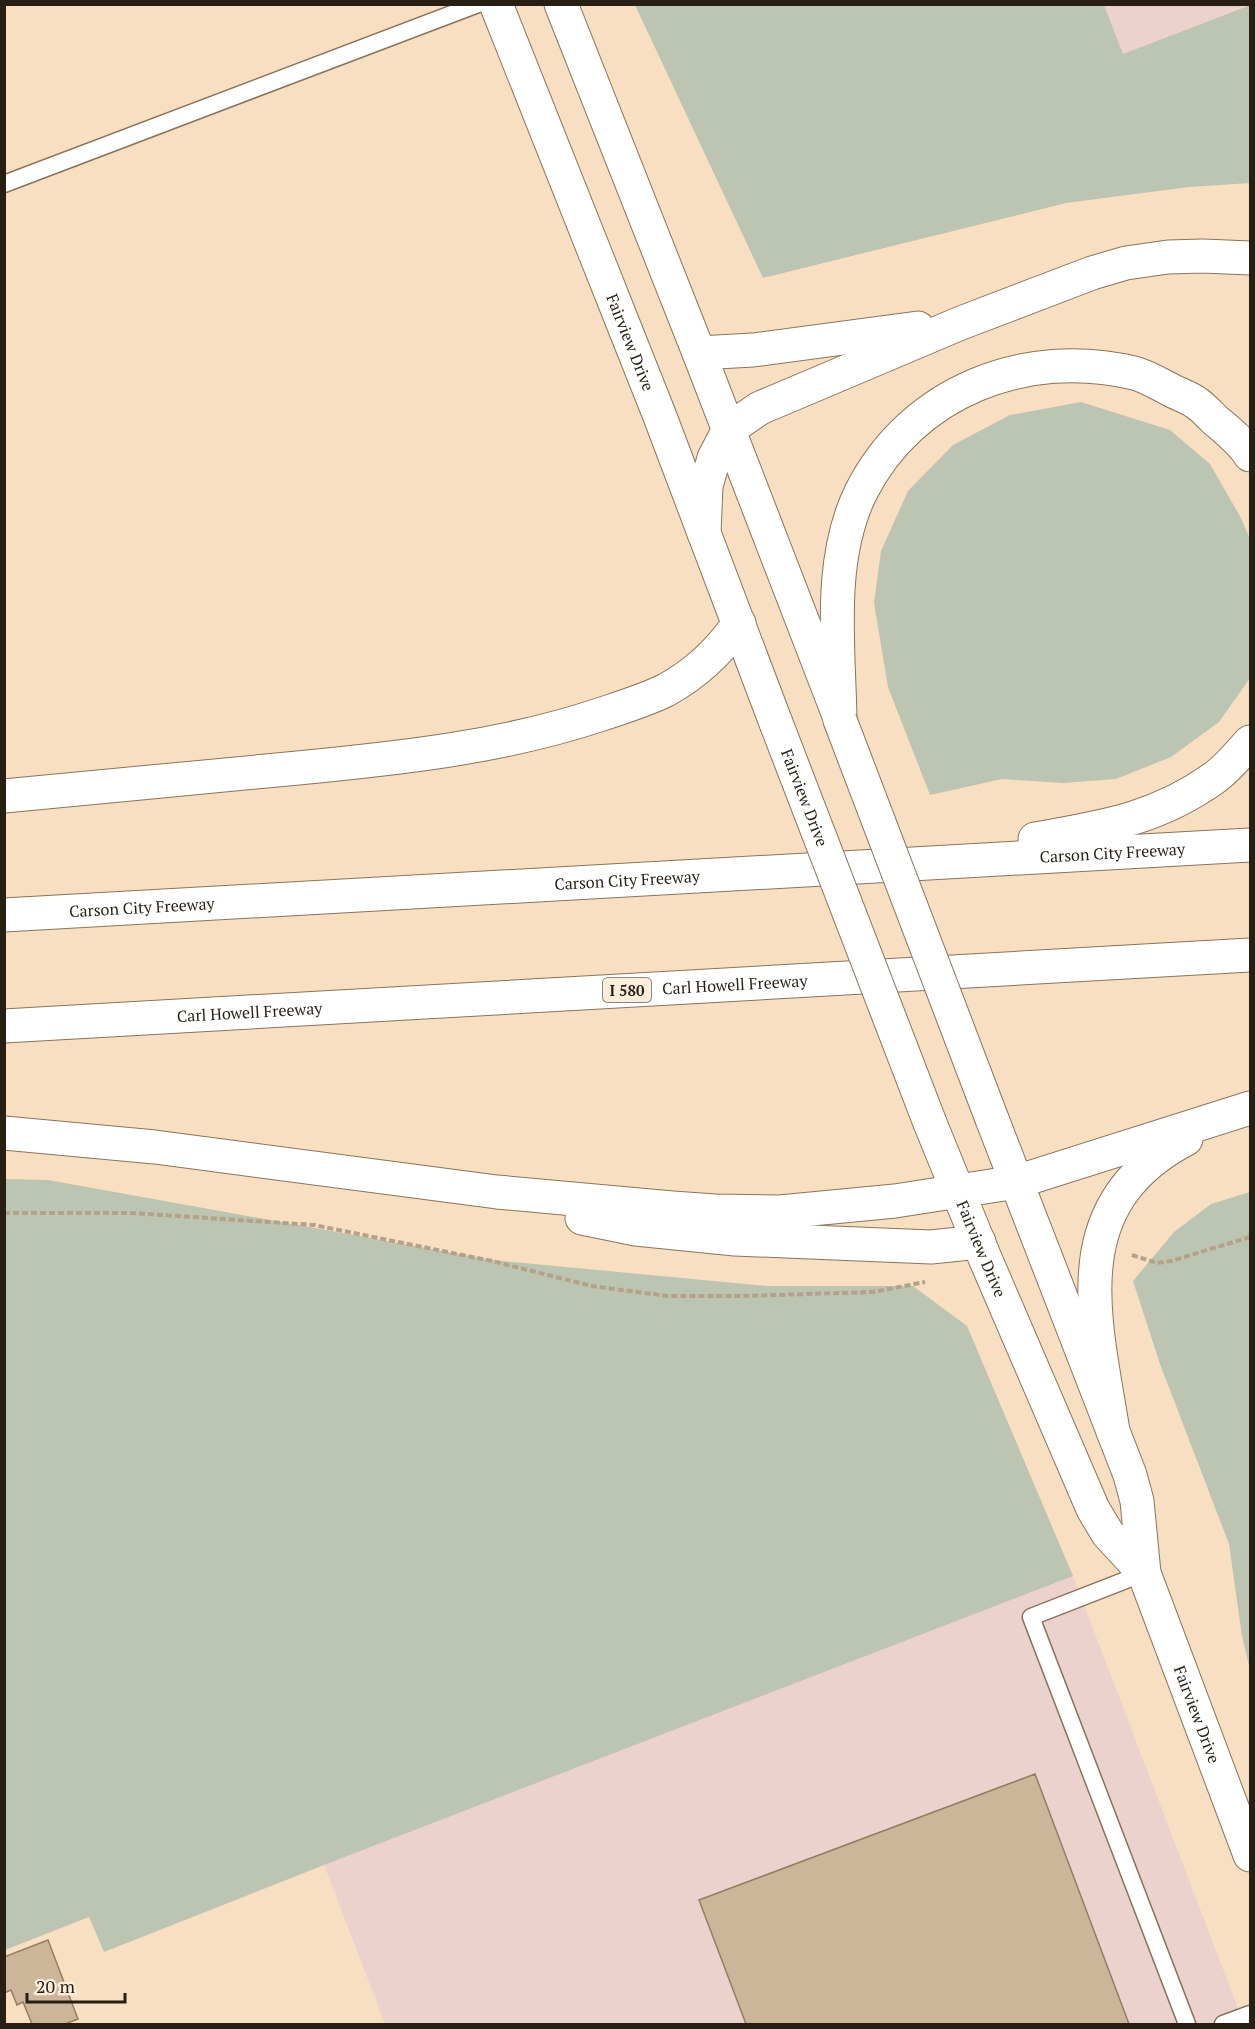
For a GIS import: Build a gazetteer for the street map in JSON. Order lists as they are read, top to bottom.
{
  "streets": {
    "main road": [
      "Fairview Drive",
      "Carson City Freeway",
      "Carl Howell Freeway",
      "I 580"
    ]
  },
  "scale_bar": "20 m"
}
